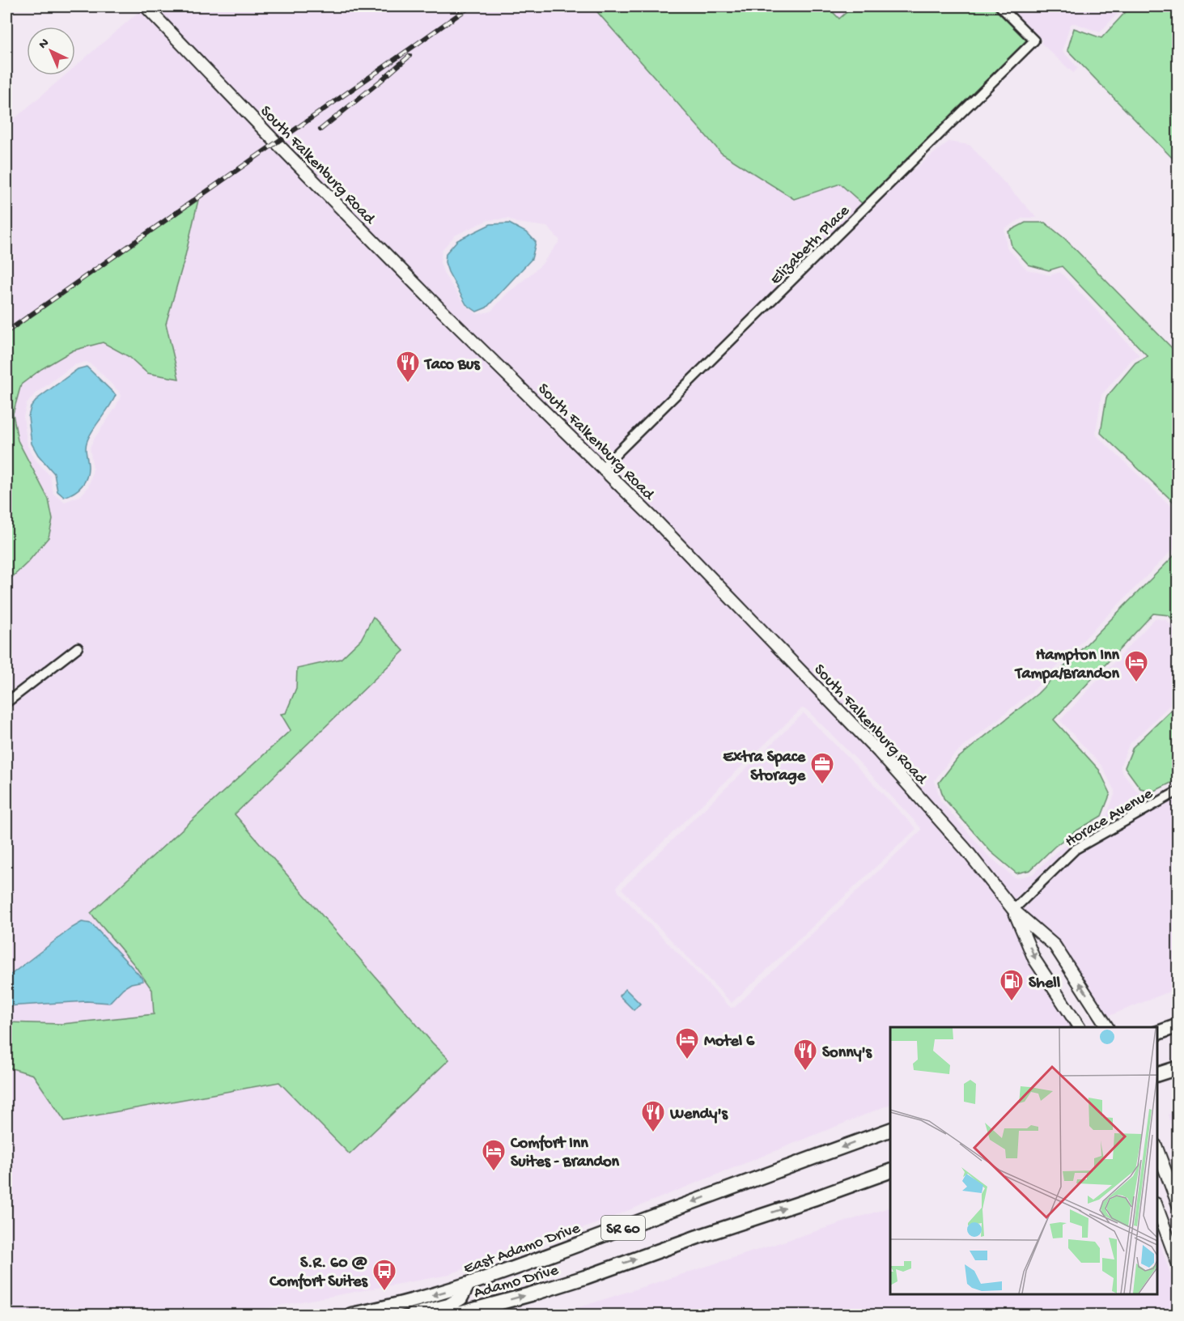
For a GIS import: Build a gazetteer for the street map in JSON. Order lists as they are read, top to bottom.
{
  "streets": {
    "main road": ["SR 60", "East Adamo Drive", "Adamo Drive"],
    "street": ["South Falkenburg Road", "Elizabeth Place", "Horace Avenue"]
  },
  "crossings": [
    ["South Falkenburg Road", "Elizabeth Place"],
    ["South Falkenburg Road", "Horace Avenue"]
  ],
  "one_way": ["East Adamo Drive", "Adamo Drive"],
  "places": {
    "restaurant": ["Taco Bus", "Sonny's", "Wendy's"],
    "hotel": ["Hampton Inn Tampa/Brandon", "Motel 6", "Comfort Inn Suites - Brandon"],
    "office": ["Extra Space Storage"],
    "fuel station": ["Shell"],
    "bus stop": ["S.R. 60 @ Comfort Suites"]
  },
  "north": "top left"
}
